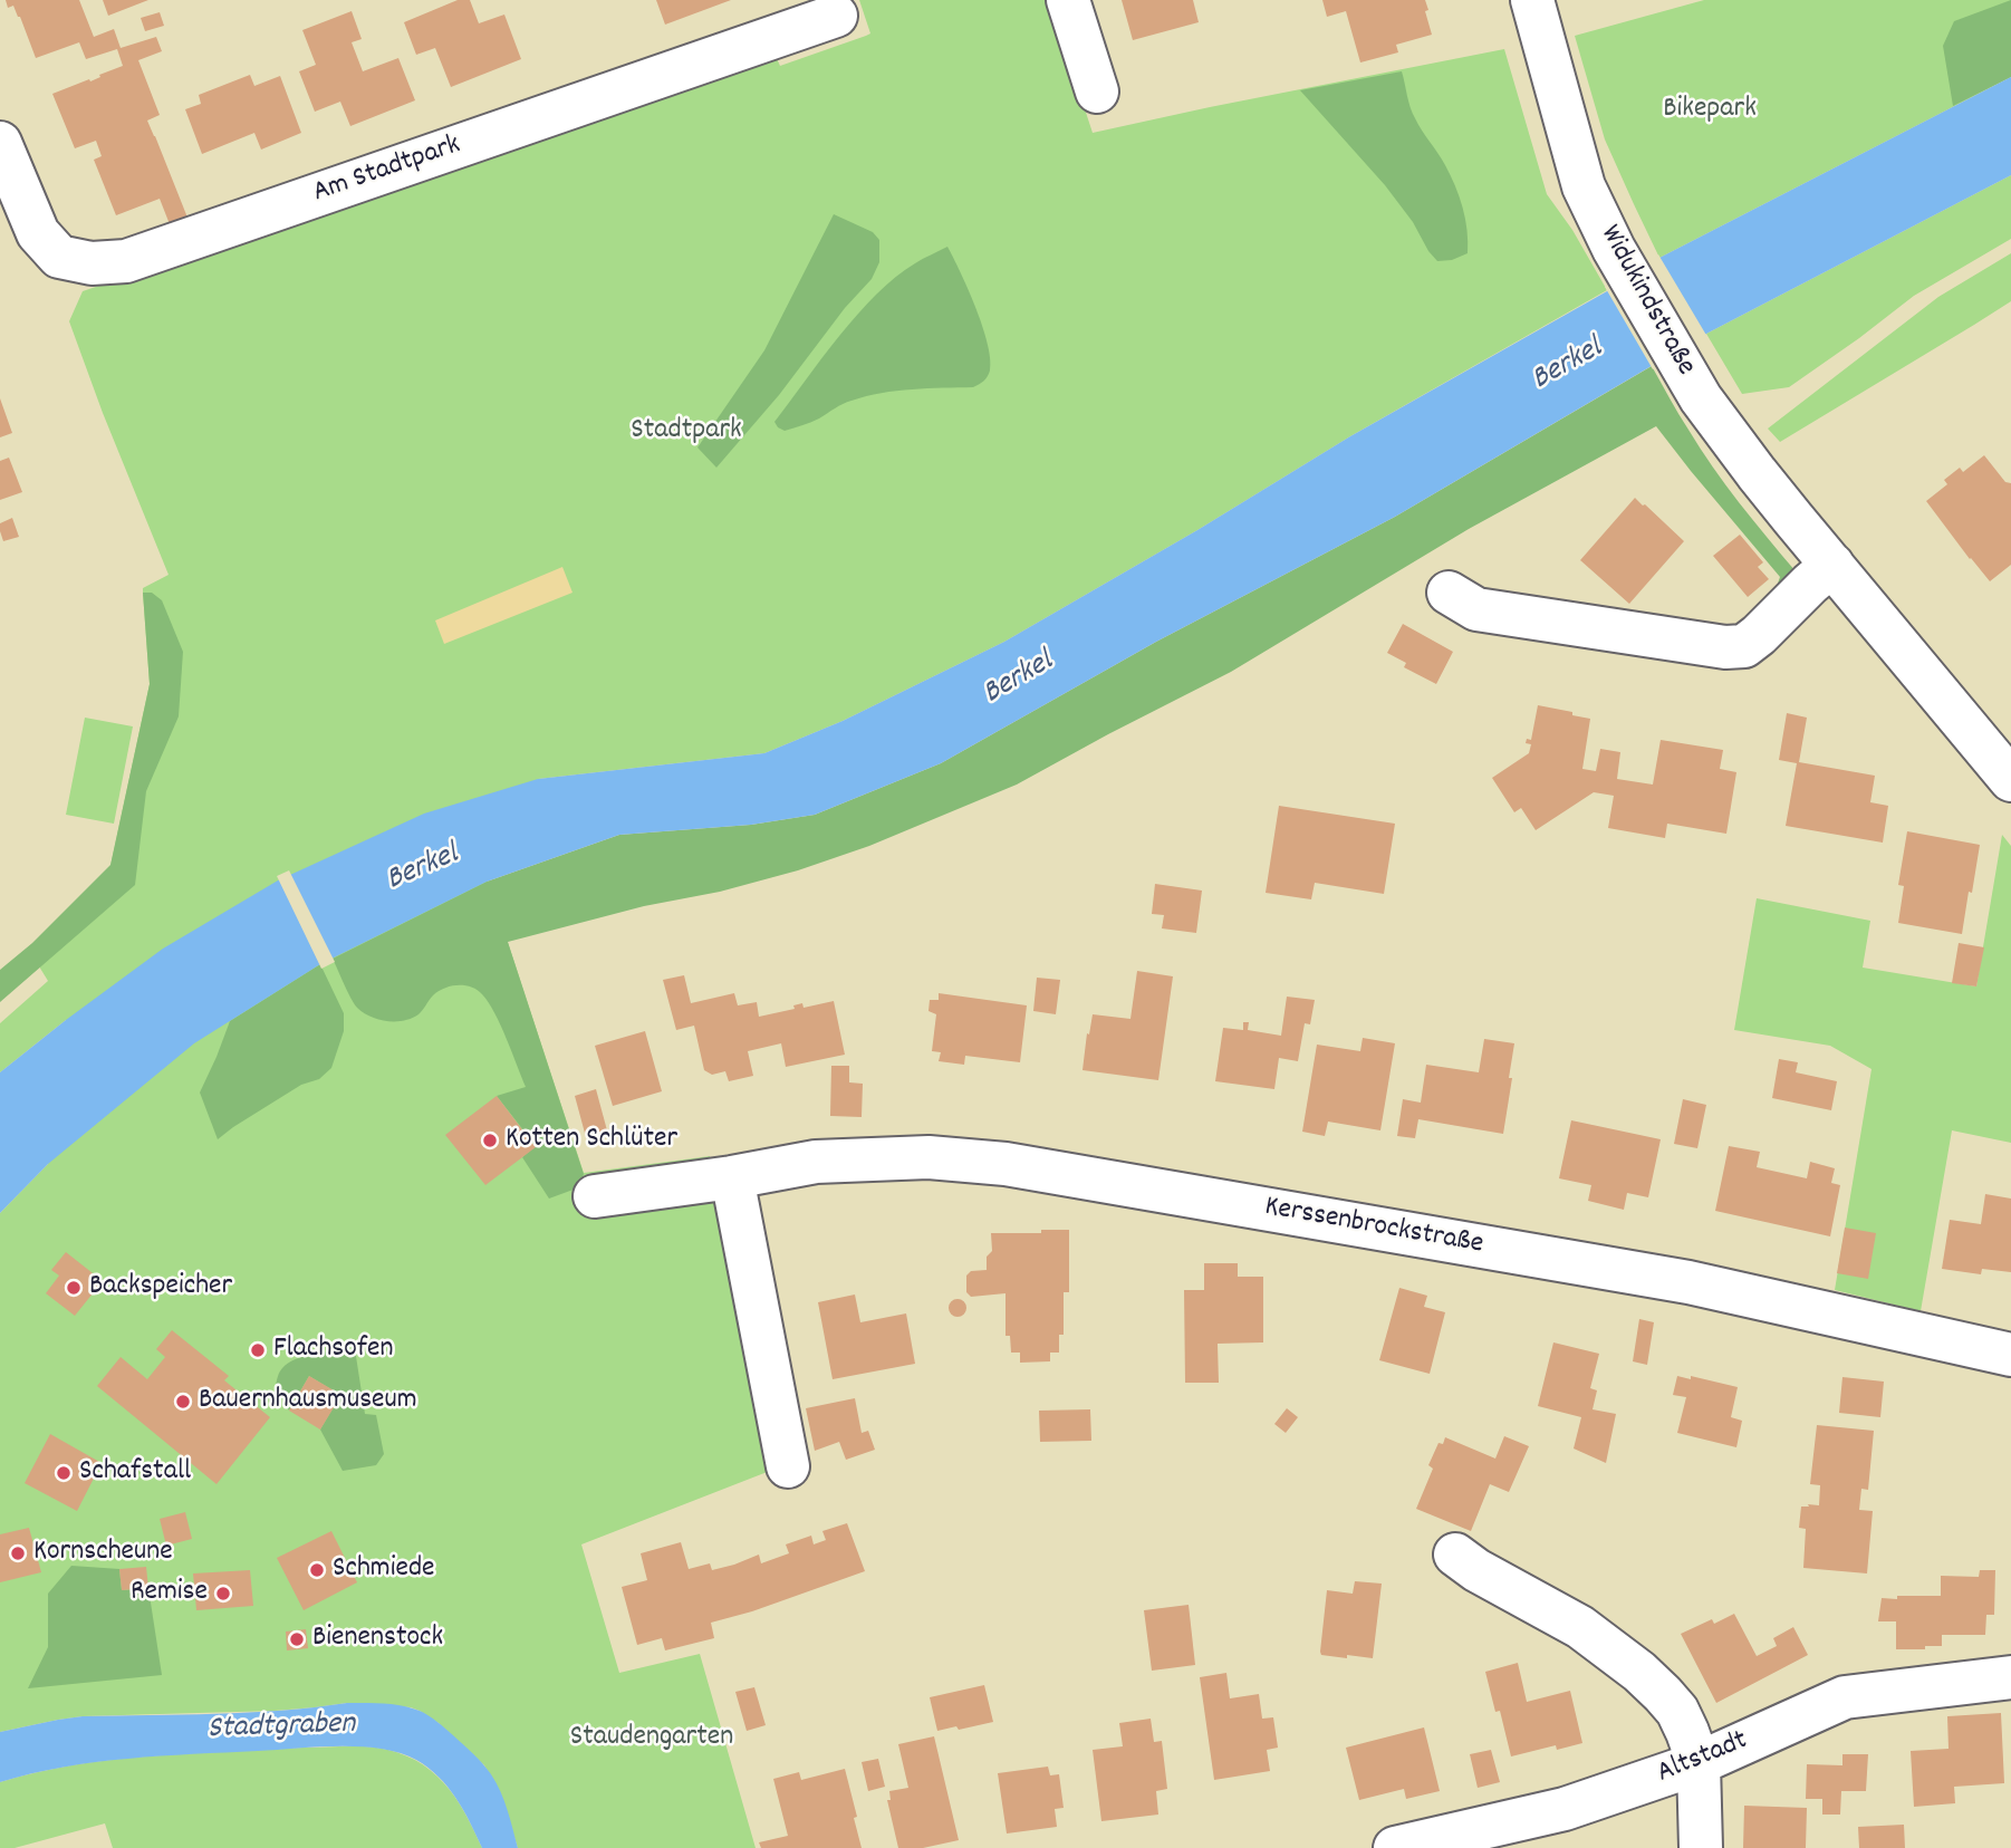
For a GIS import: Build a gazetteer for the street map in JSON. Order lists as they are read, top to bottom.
{
  "streets": {
    "street": [
      "Am Stadtpark",
      "Widukindstraße",
      "Kerssenbrockstraße",
      "Altstadt"
    ]
  },
  "water": ["Berkel", "Stadtgraben"],
  "parks": ["Bikepark", "Stadtpark", "Staudengarten"],
  "places": [
    "Kotten Schlüter",
    "Backspeicher",
    "Flachsofen",
    "Bauernhausmuseum",
    "Schafstall",
    "Kornscheune",
    "Schmiede",
    "Remise",
    "Bienenstock"
  ]
}
